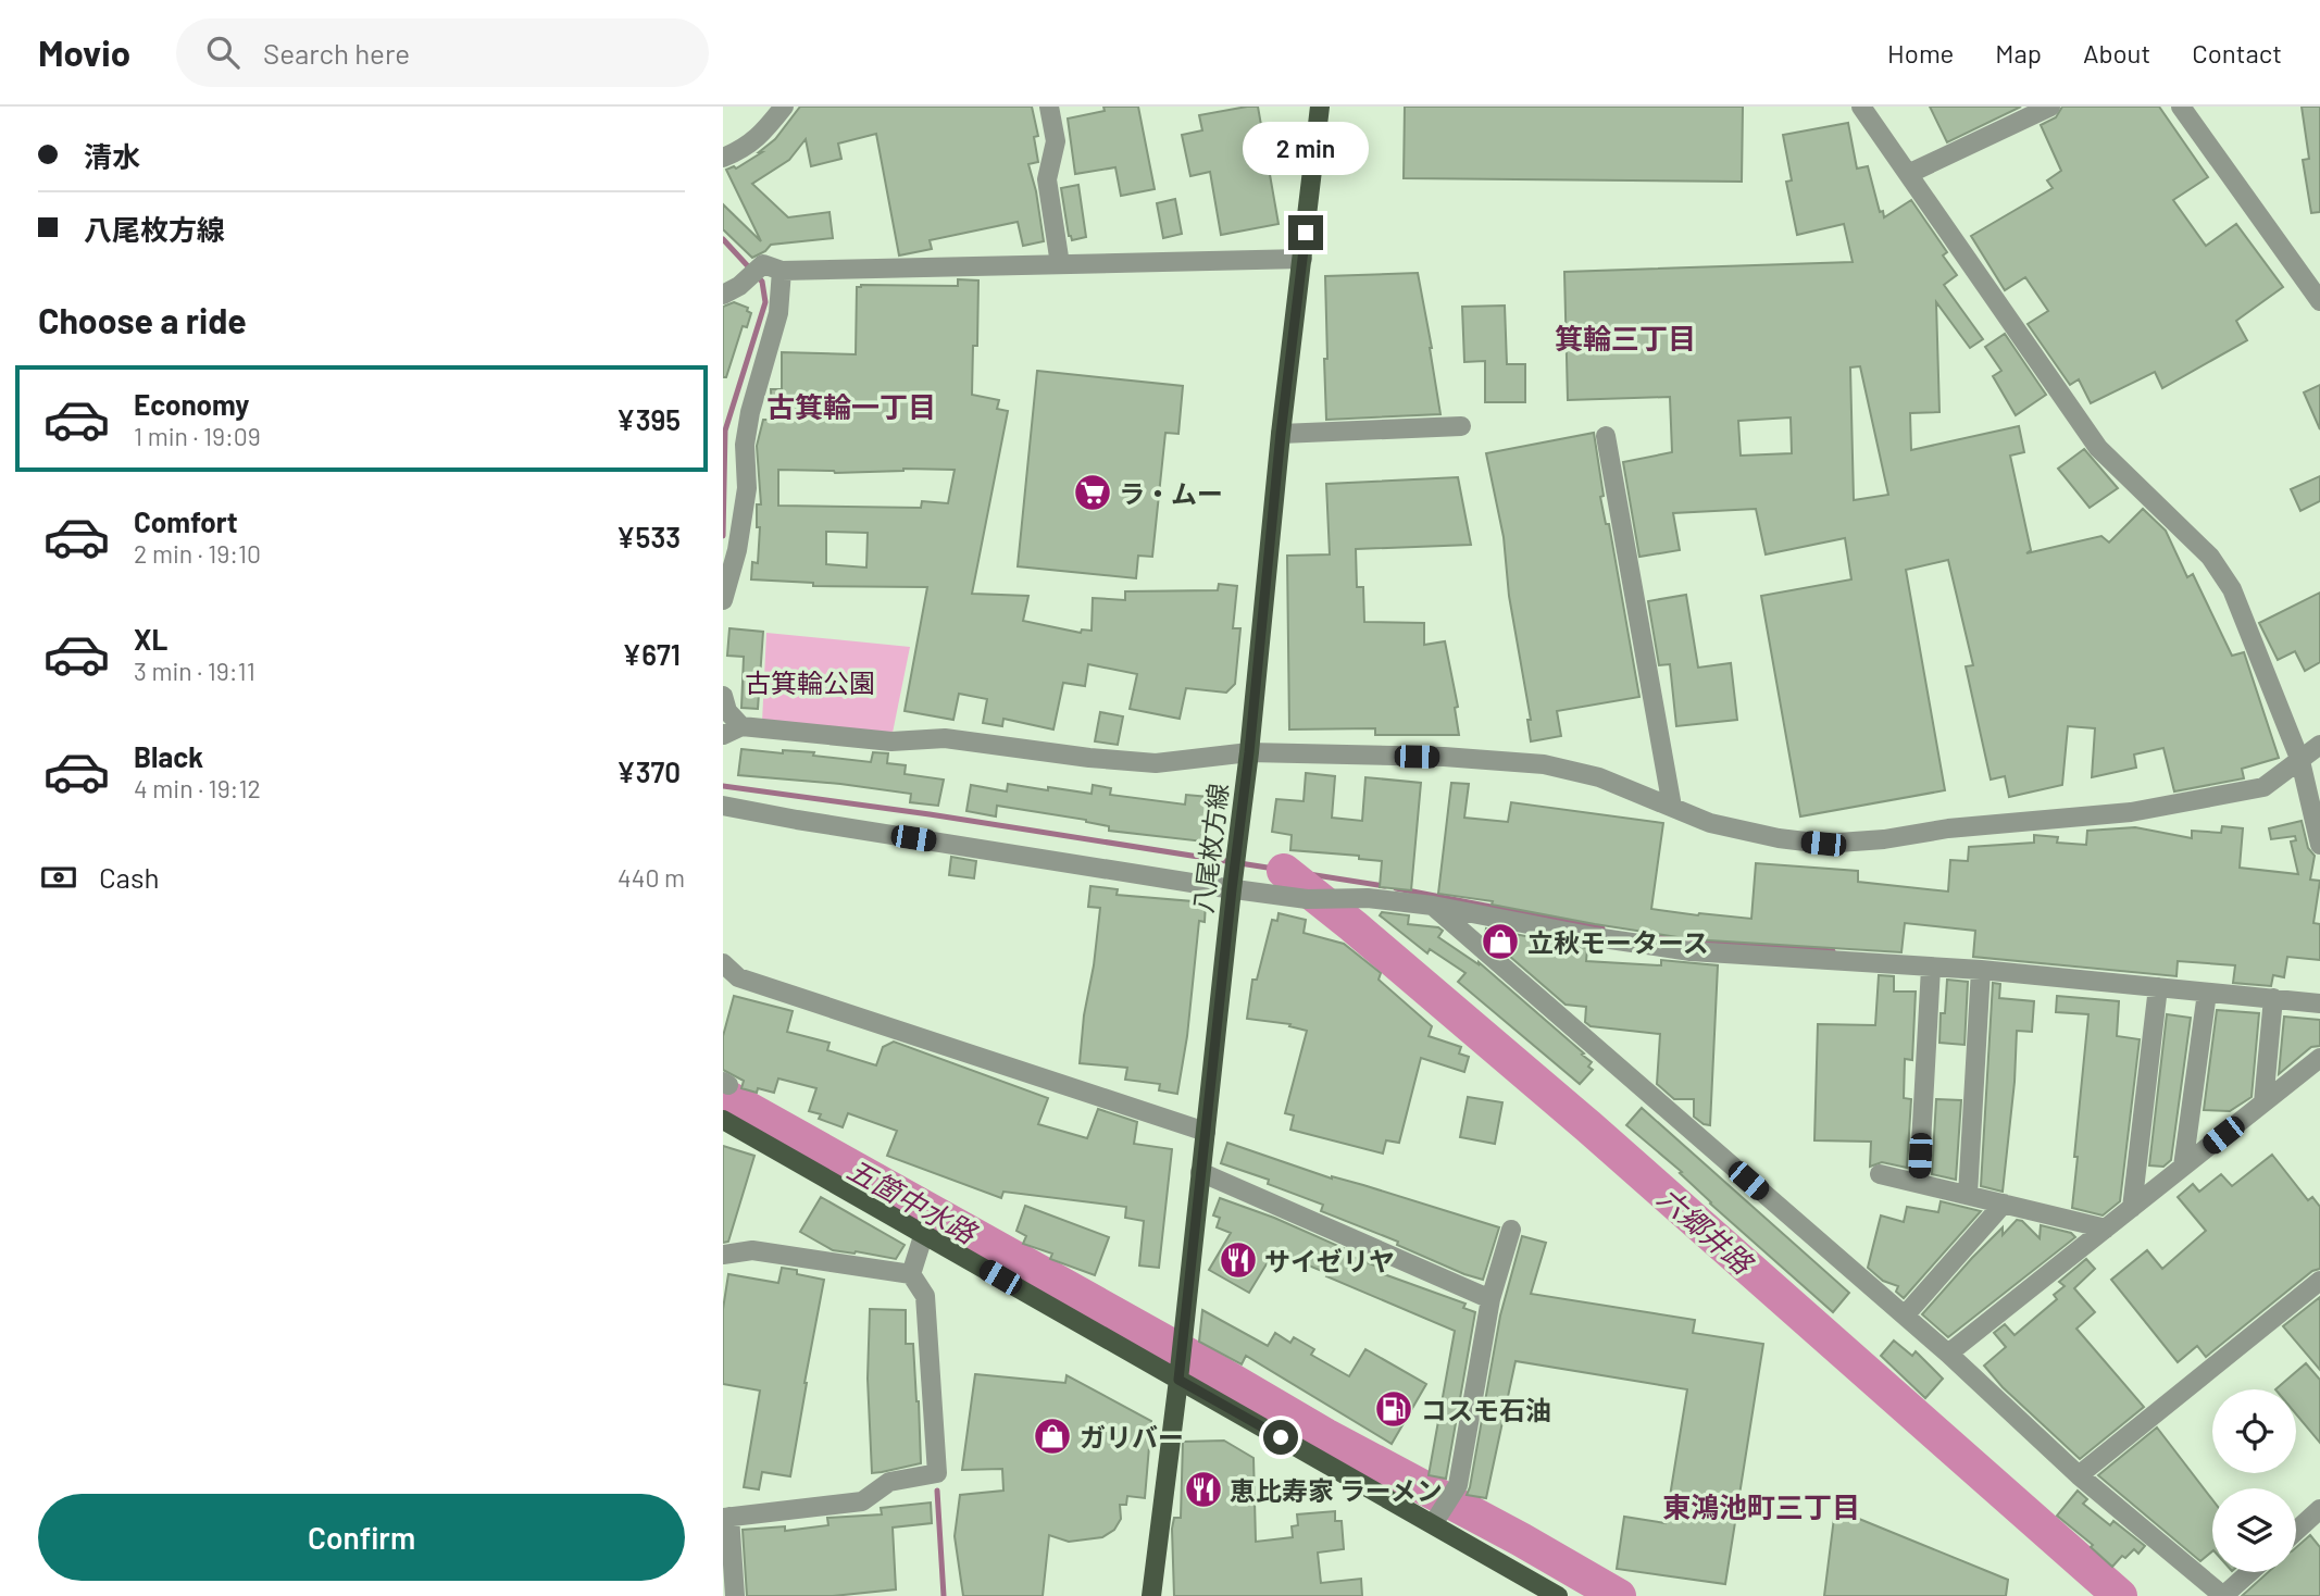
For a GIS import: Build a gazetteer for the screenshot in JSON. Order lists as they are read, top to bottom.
{
  "streets": {
    "main road": ["八尾枚方線"]
  },
  "districts": ["箕輪三丁目", "古箕輪一丁目", "東鴻池町三丁目"],
  "water": ["五箇中水路", "六郷井路"],
  "parks": ["古箕輪公園"],
  "places": {
    "supermarket": ["ラ・ムー"],
    "shop": ["立秋モータース", "ガリバー"],
    "restaurant": ["サイゼリヤ", "恵比寿家 ラーメン"],
    "fuel station": ["コスモ石油"]
  },
  "page": {
    "header": "Movio",
    "search": "Search here",
    "nav": [
      "Home",
      "Map",
      "About",
      "Contact"
    ],
    "banner": ["清水", "八尾枚方線"],
    "bubble": "2 min",
    "heading": "Choose a ride",
    "list": [
      {
        "name": "Economy",
        "note": "1 min · 19:09",
        "value": "¥395"
      },
      {
        "name": "Comfort",
        "note": "2 min · 19:10",
        "value": "¥533"
      },
      {
        "name": "XL",
        "note": "3 min · 19:11",
        "value": "¥671"
      },
      {
        "name": "Black",
        "note": "4 min · 19:12",
        "value": "¥370"
      }
    ],
    "pay": ["Cash", "440 m"],
    "buttons": "Confirm"
  }
}
